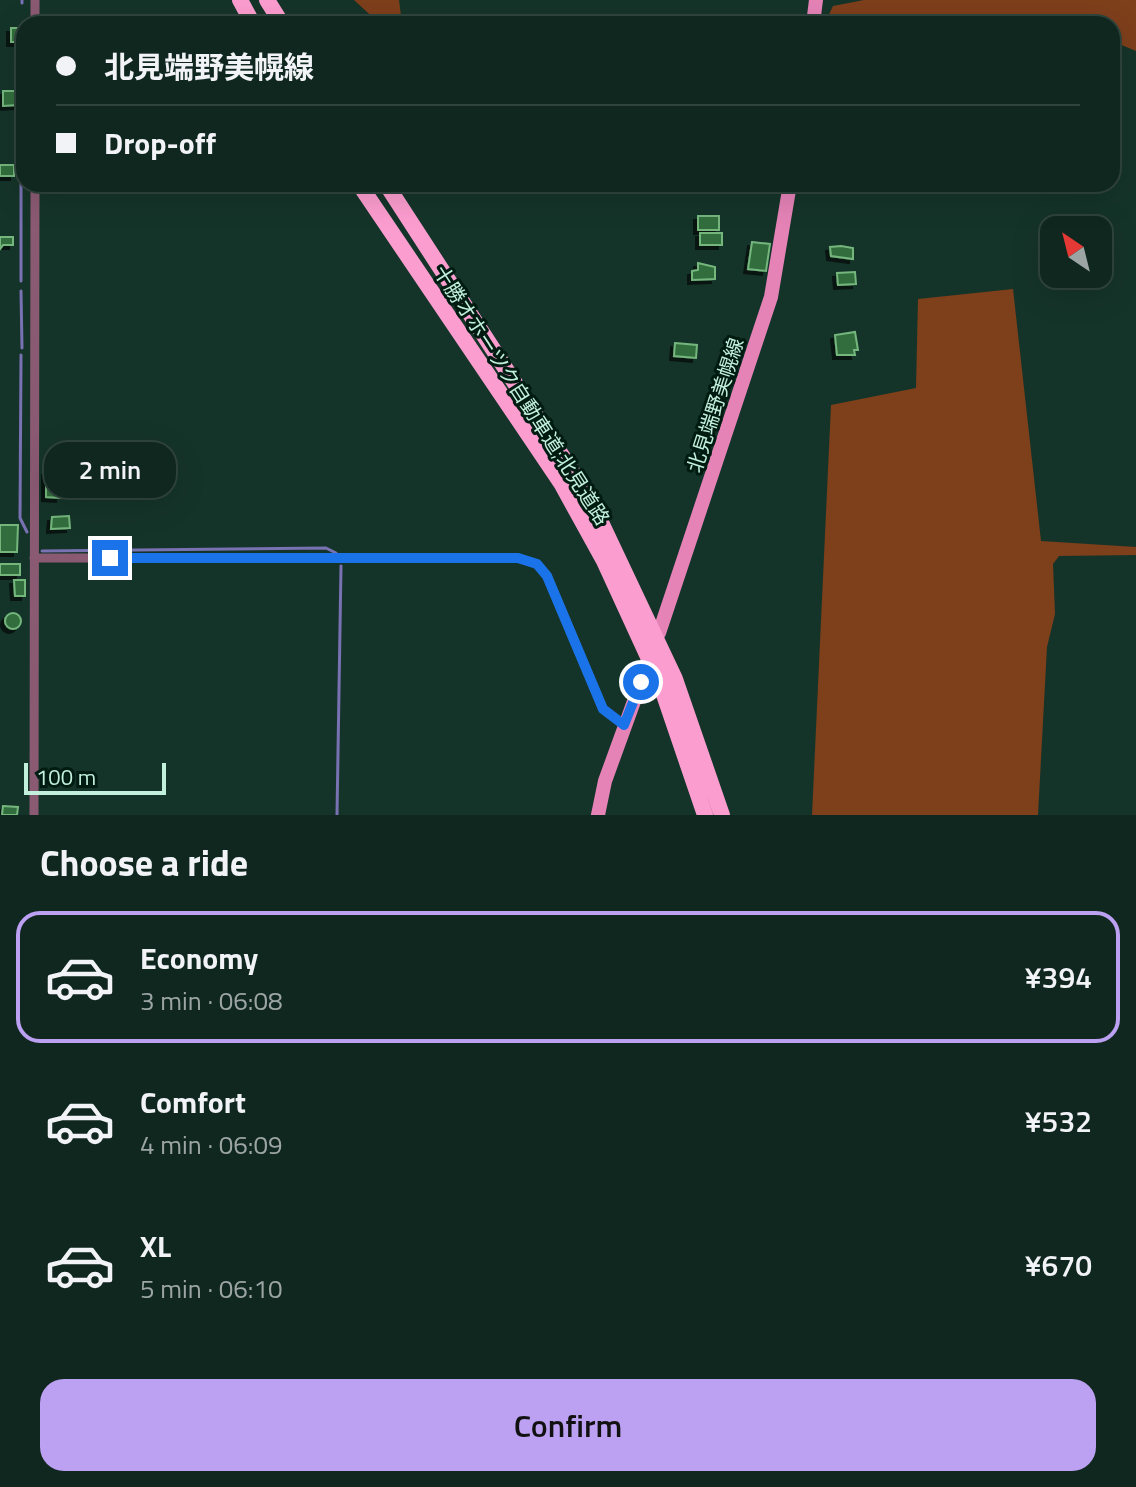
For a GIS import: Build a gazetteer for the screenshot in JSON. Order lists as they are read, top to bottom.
{
  "streets": {
    "highway": ["十勝オホーツク自動車道;北見道路"],
    "main road": ["北見端野美幌線"]
  },
  "scale_bar": "100 m",
  "north": "top left",
  "page": {
    "banner": ["北見端野美幌線", "Drop-off"],
    "bubble": "2 min",
    "scale": "100 m",
    "heading": "Choose a ride",
    "list": [
      {
        "name": "Economy",
        "note": "3 min · 06:08",
        "value": "¥394"
      },
      {
        "name": "Comfort",
        "note": "4 min · 06:09",
        "value": "¥532"
      },
      {
        "name": "XL",
        "note": "5 min · 06:10",
        "value": "¥670"
      }
    ],
    "buttons": "Confirm"
  }
}
